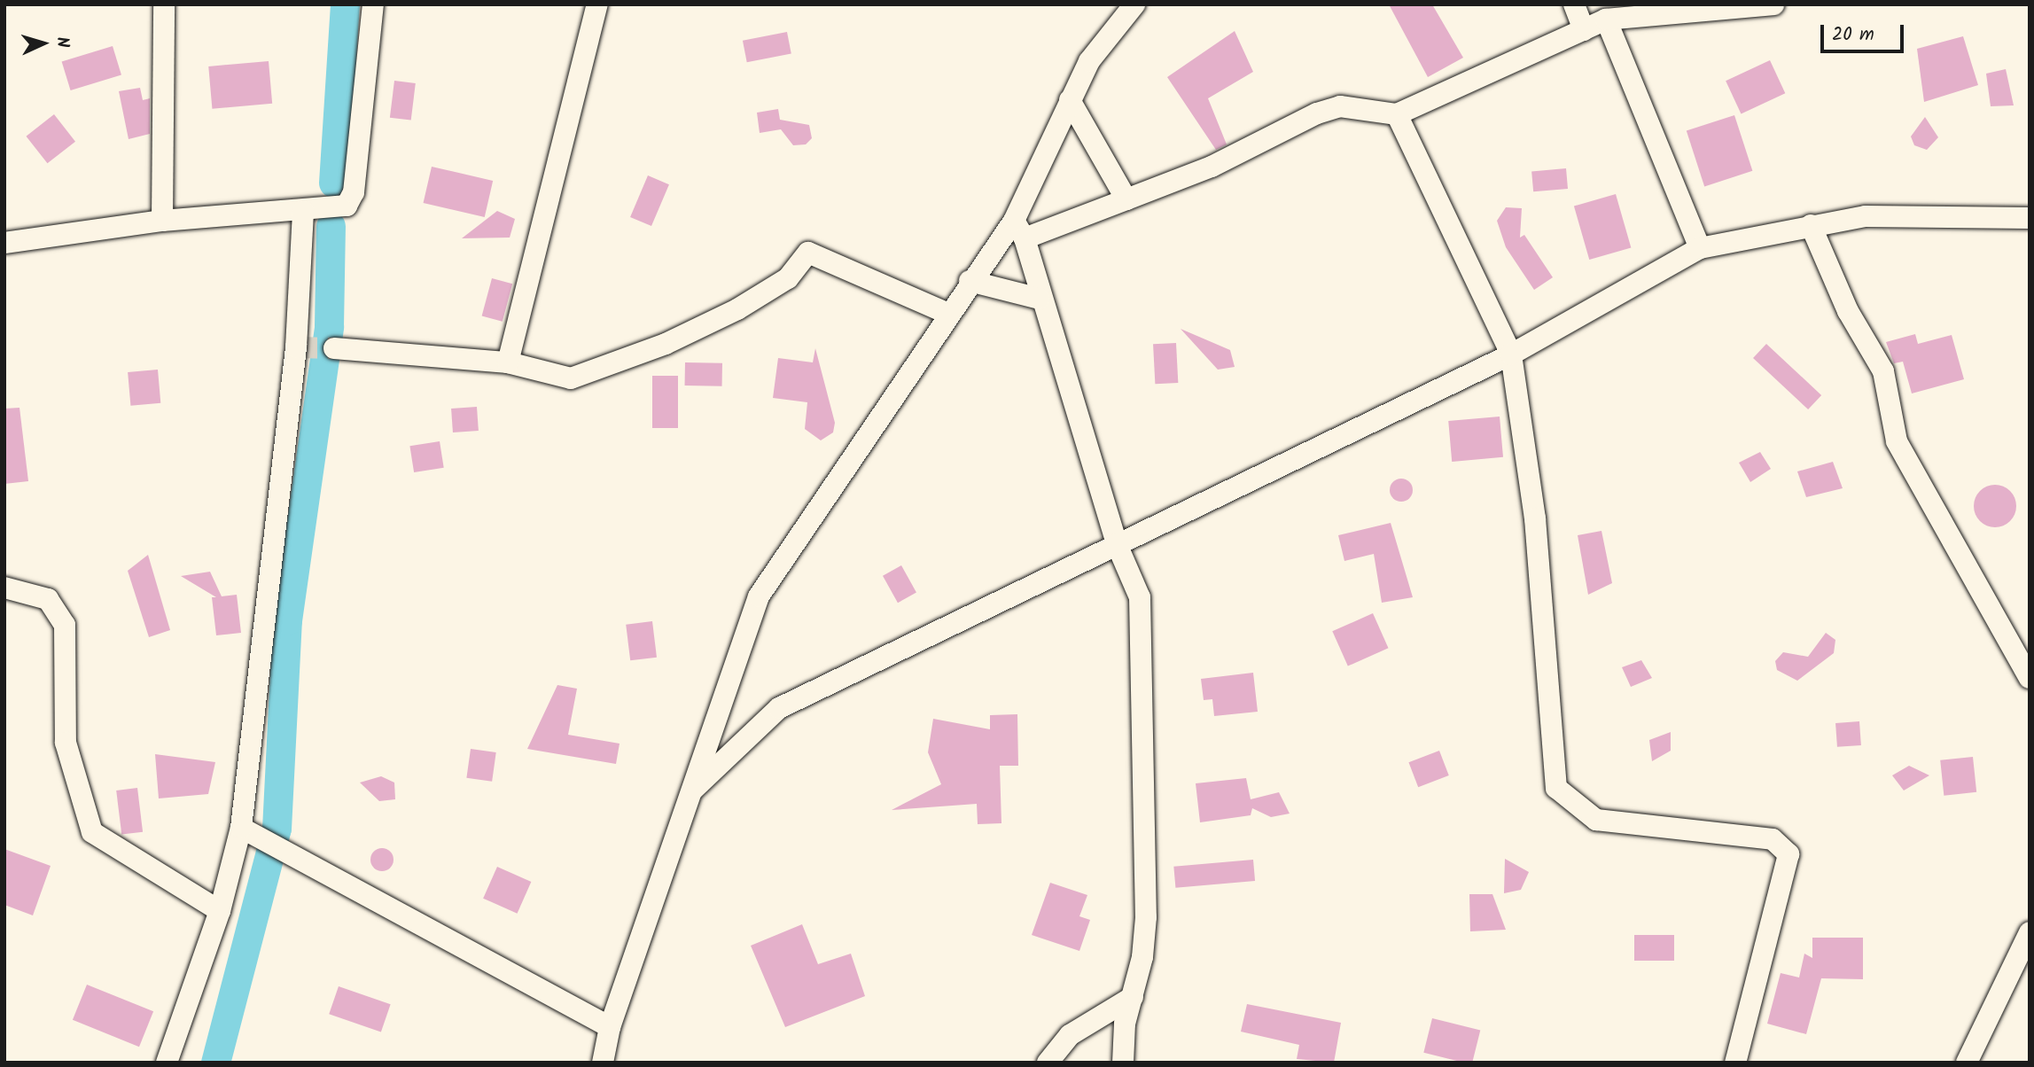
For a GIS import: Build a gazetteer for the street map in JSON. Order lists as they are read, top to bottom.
{
  "scale_bar": "20 m",
  "north": "right"
}
